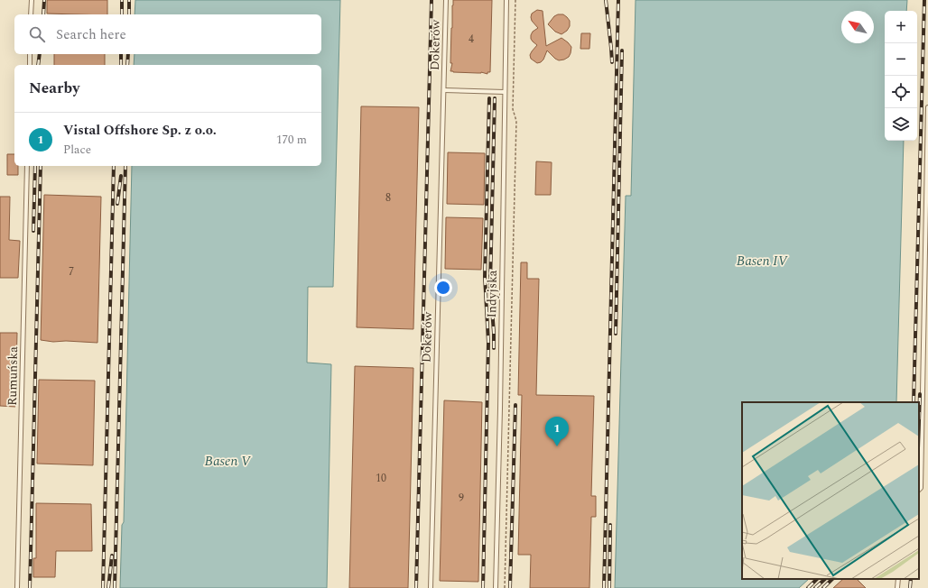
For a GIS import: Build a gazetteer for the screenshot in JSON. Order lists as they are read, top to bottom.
{
  "streets": {
    "lane": ["Dokerów", "Indyjska", "Rumuńska"]
  },
  "water": ["Basen IV", "Basen V"],
  "house_numbers": [
    "4",
    "8",
    "7",
    "10",
    "9"
  ],
  "north": "top left",
  "page": {
    "map_buttons": ["+", "−"],
    "search": "Search here",
    "heading": "Nearby",
    "list": [
      {
        "mark": "1",
        "name": "Vistal Offshore Sp. z o.o.",
        "note": "Place",
        "value": "170 m"
      }
    ],
    "pins": "1"
  }
}
